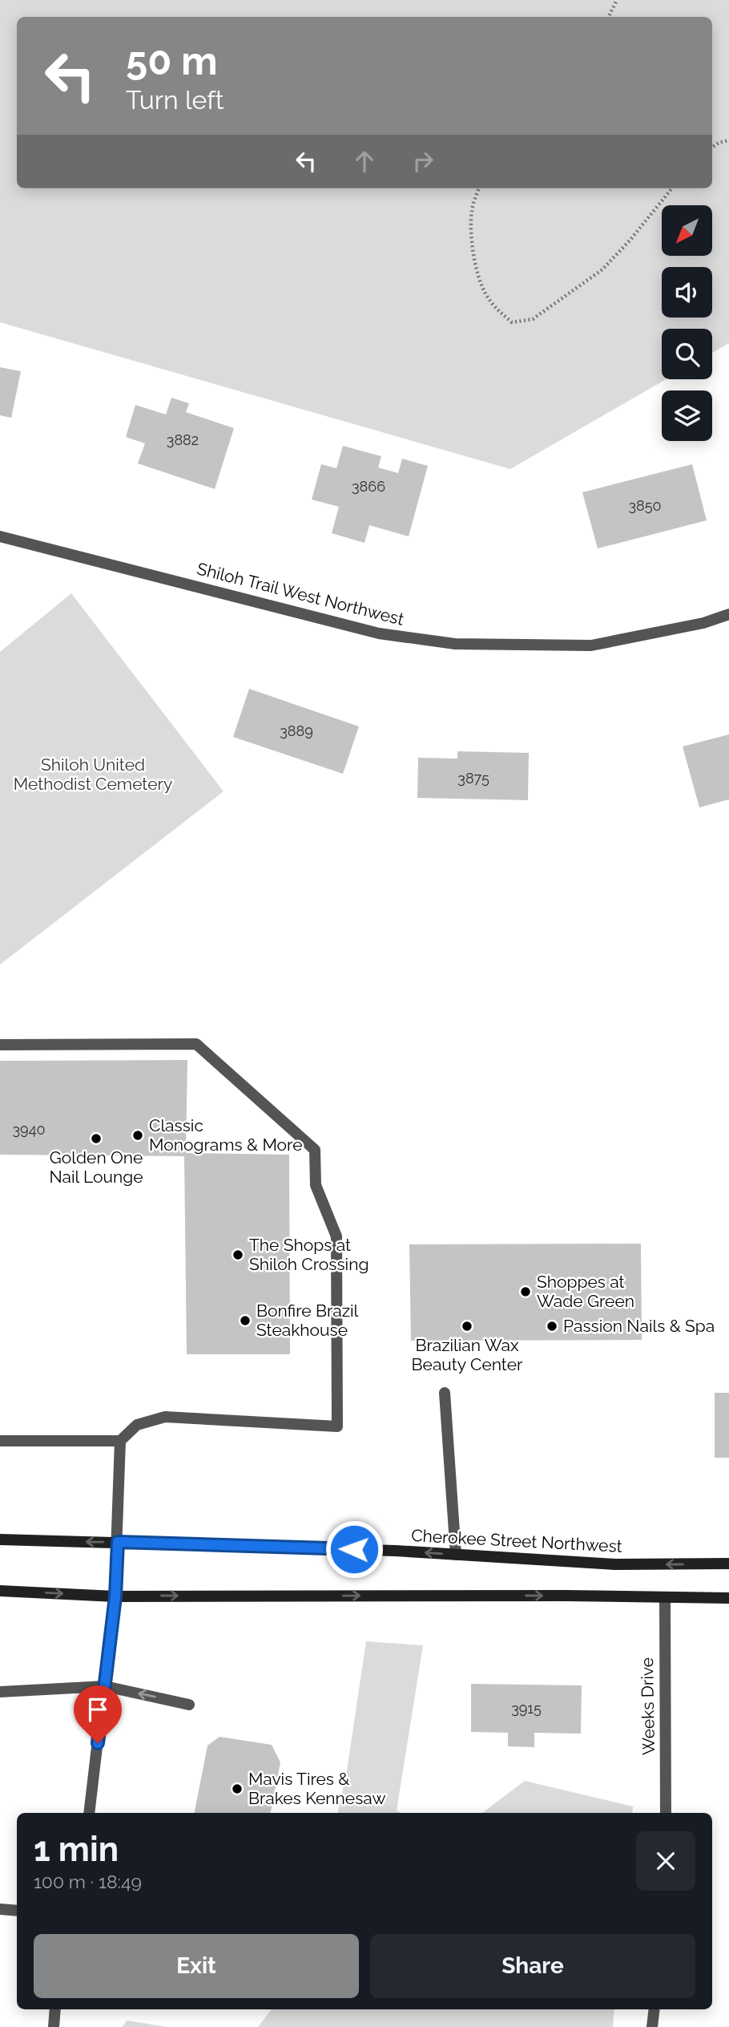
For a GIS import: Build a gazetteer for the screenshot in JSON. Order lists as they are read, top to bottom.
{
  "streets": {
    "main road": ["Cherokee Street Northwest"],
    "street": ["Shiloh Trail West Northwest", "Weeks Drive"]
  },
  "parks": ["Shiloh United Methodist Cemetery"],
  "places": [
    "Classic Monograms & More",
    "Golden One Nail Lounge",
    "The Shops at Shiloh Crossing",
    "Shoppes at Wade Green",
    "Bonfire Brazil Steakhouse",
    "Brazilian Wax Beauty Center",
    "Passion Nails & Spa",
    "Mavis Tires & Brakes Kennesaw"
  ],
  "house_numbers": [
    "3882",
    "3866",
    "3850",
    "3889",
    "3875",
    "3940",
    "3915"
  ],
  "north": "bottom left",
  "page": {
    "turn": ["50 m", "Turn left"],
    "heading": ["1 min", "100 m · 18:49"],
    "buttons": ["Exit", "Share"]
  }
}
